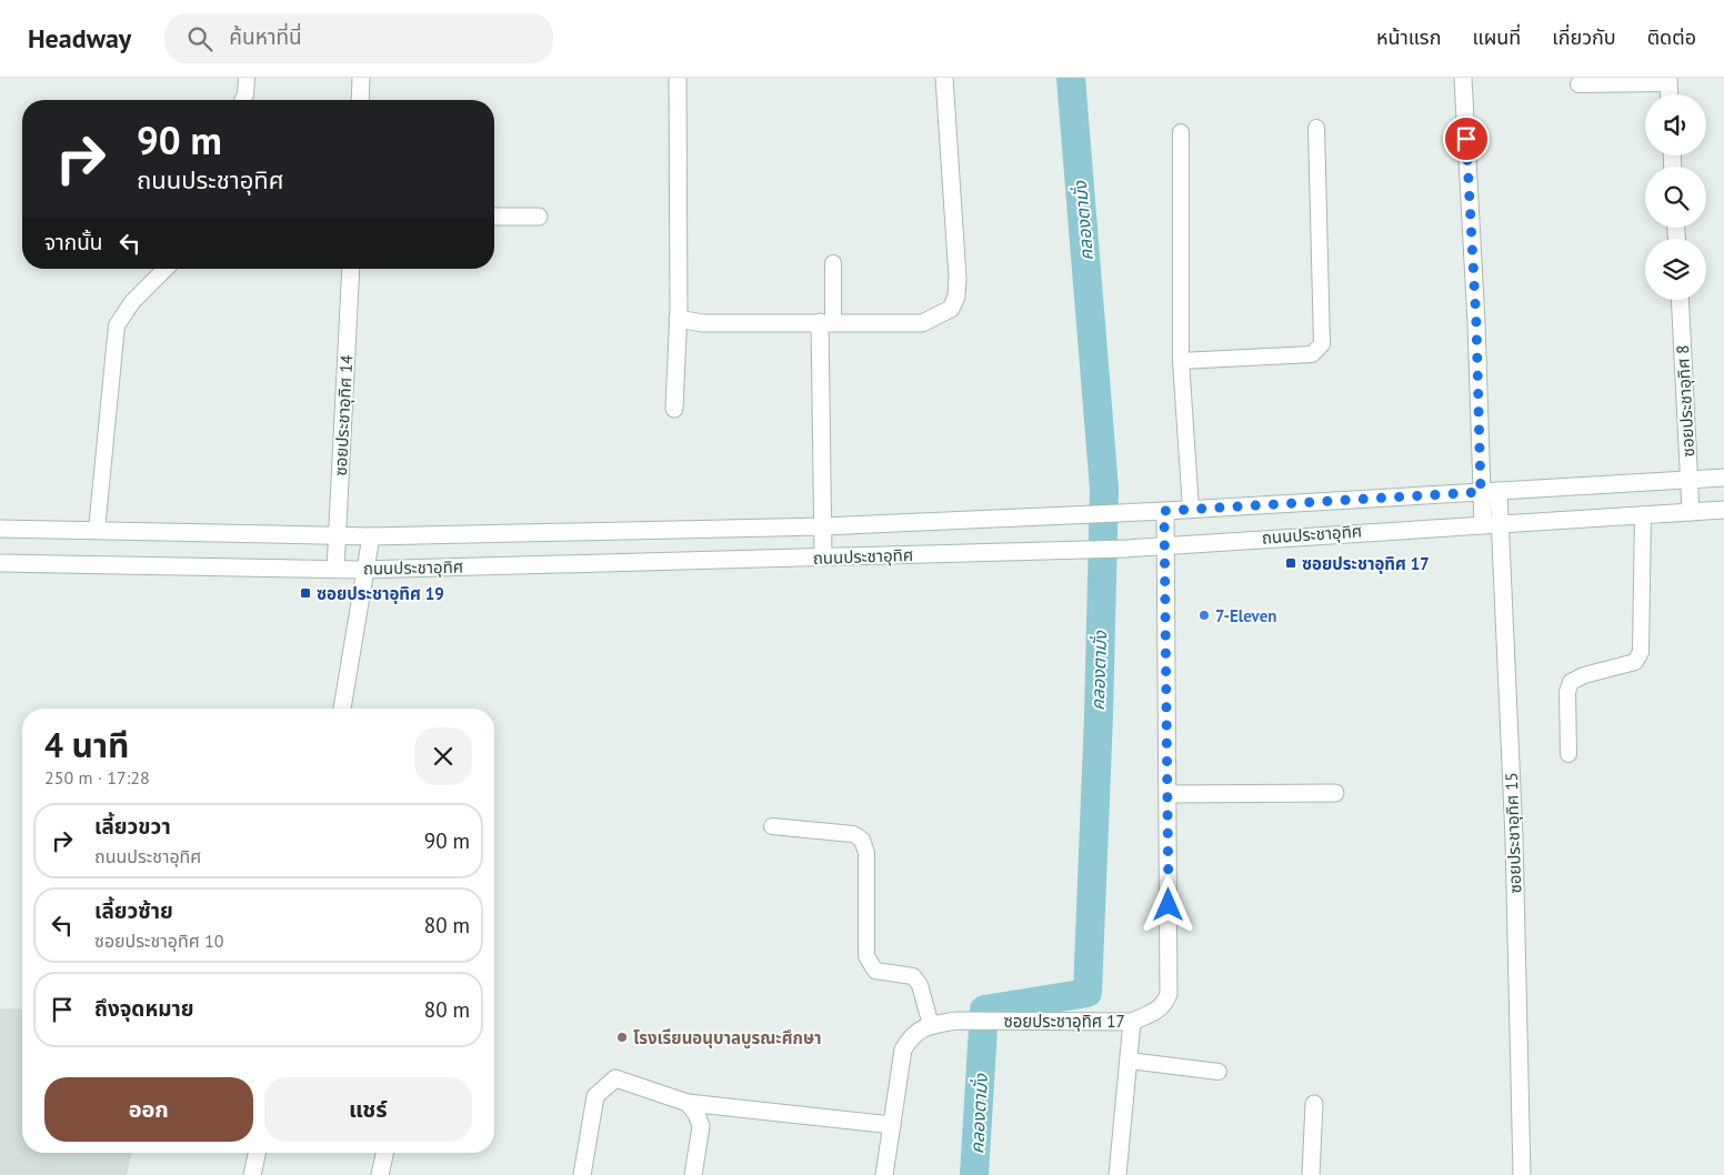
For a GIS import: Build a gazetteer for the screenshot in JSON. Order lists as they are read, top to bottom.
{
  "streets": {
    "street": [
      "ซอยประชาอุทิศ 8",
      "ซอยประชาอุทิศ 14",
      "ถนนประชาอุทิศ",
      "ซอยประชาอุทิศ 15",
      "ซอยประชาอุทิศ 17"
    ]
  },
  "crossings": [
    ["ซอยประชาอุทิศ 8", "ถนนประชาอุทิศ"],
    ["ซอยประชาอุทิศ 14", "ถนนประชาอุทิศ"],
    ["ถนนประชาอุทิศ", "ซอยประชาอุทิศ 15"],
    ["ถนนประชาอุทิศ", "ซอยประชาอุทิศ 17"]
  ],
  "water": ["คลองตามั่ง"],
  "places": {
    "transit": ["ซอยประชาอุทิศ 17", "ซอยประชาอุทิศ 19"],
    "other": ["7-Eleven", "โรงเรียนอนุบาลบูรณะศึกษา"]
  },
  "page": {
    "header": "Headway",
    "search": "ค้นหาที่นี่",
    "nav": [
      "หน้าแรก",
      "แผนที่",
      "เกี่ยวกับ",
      "ติดต่อ"
    ],
    "turn": ["90 m", "ถนนประชาอุทิศ"],
    "then": "จากนั้น",
    "heading": ["4 นาที", "250 m · 17:28"],
    "list": [
      {
        "name": "เลี้ยวขวา",
        "note": "ถนนประชาอุทิศ",
        "value": "90 m"
      },
      {
        "name": "เลี้ยวซ้าย",
        "note": "ซอยประชาอุทิศ 10",
        "value": "80 m"
      },
      {
        "name": "ถึงจุดหมาย",
        "value": "80 m"
      }
    ],
    "buttons": ["ออก", "แชร์"]
  }
}
